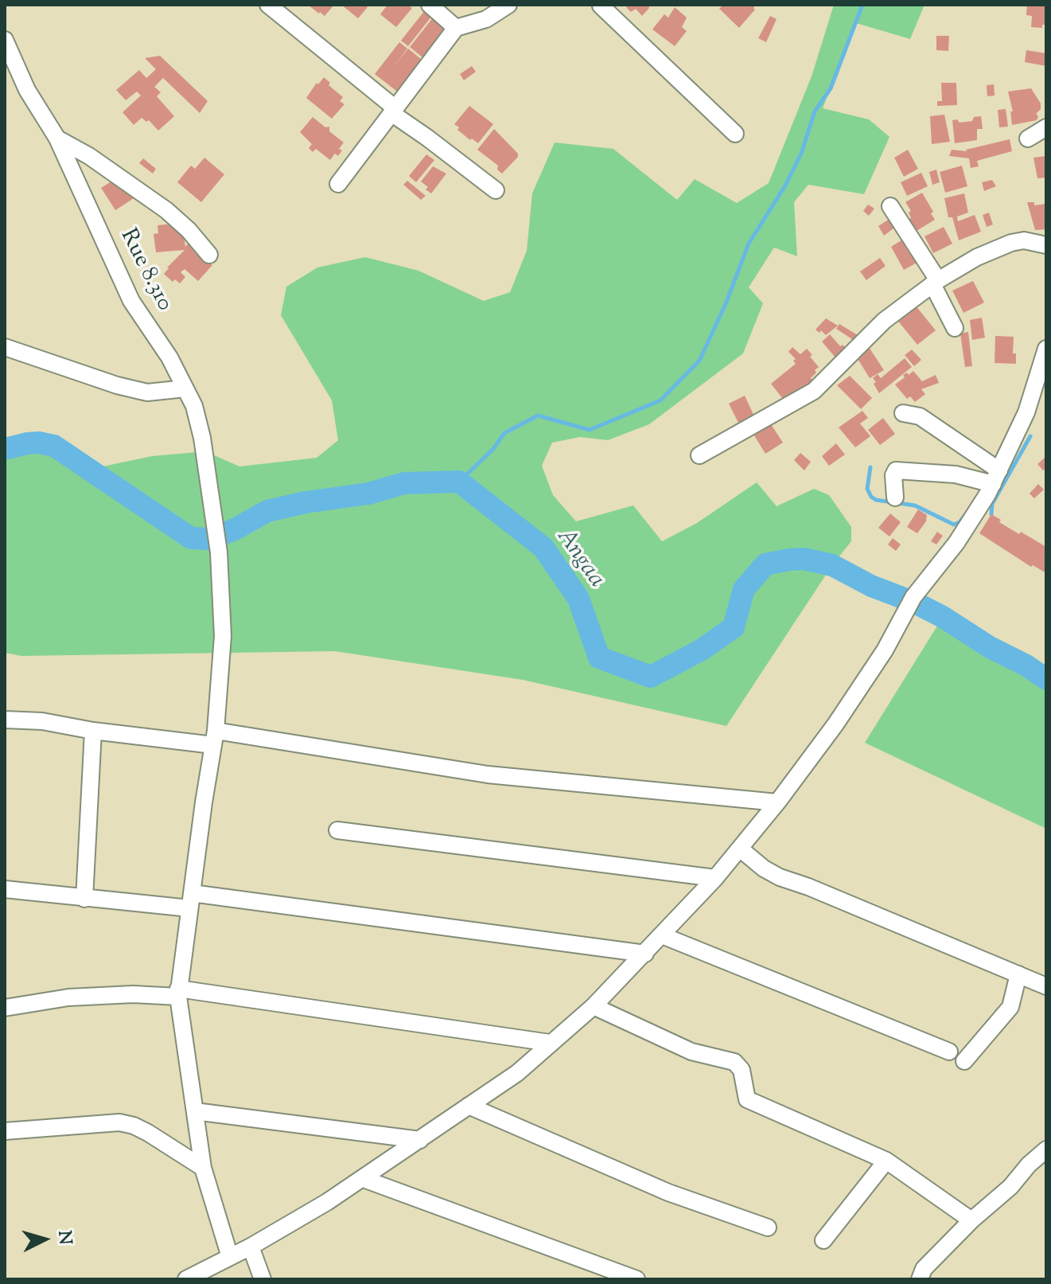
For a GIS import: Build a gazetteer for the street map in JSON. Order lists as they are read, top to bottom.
{
  "streets": {
    "street": ["Rue 8.310"]
  },
  "water": ["Angaa"],
  "north": "right"
}
